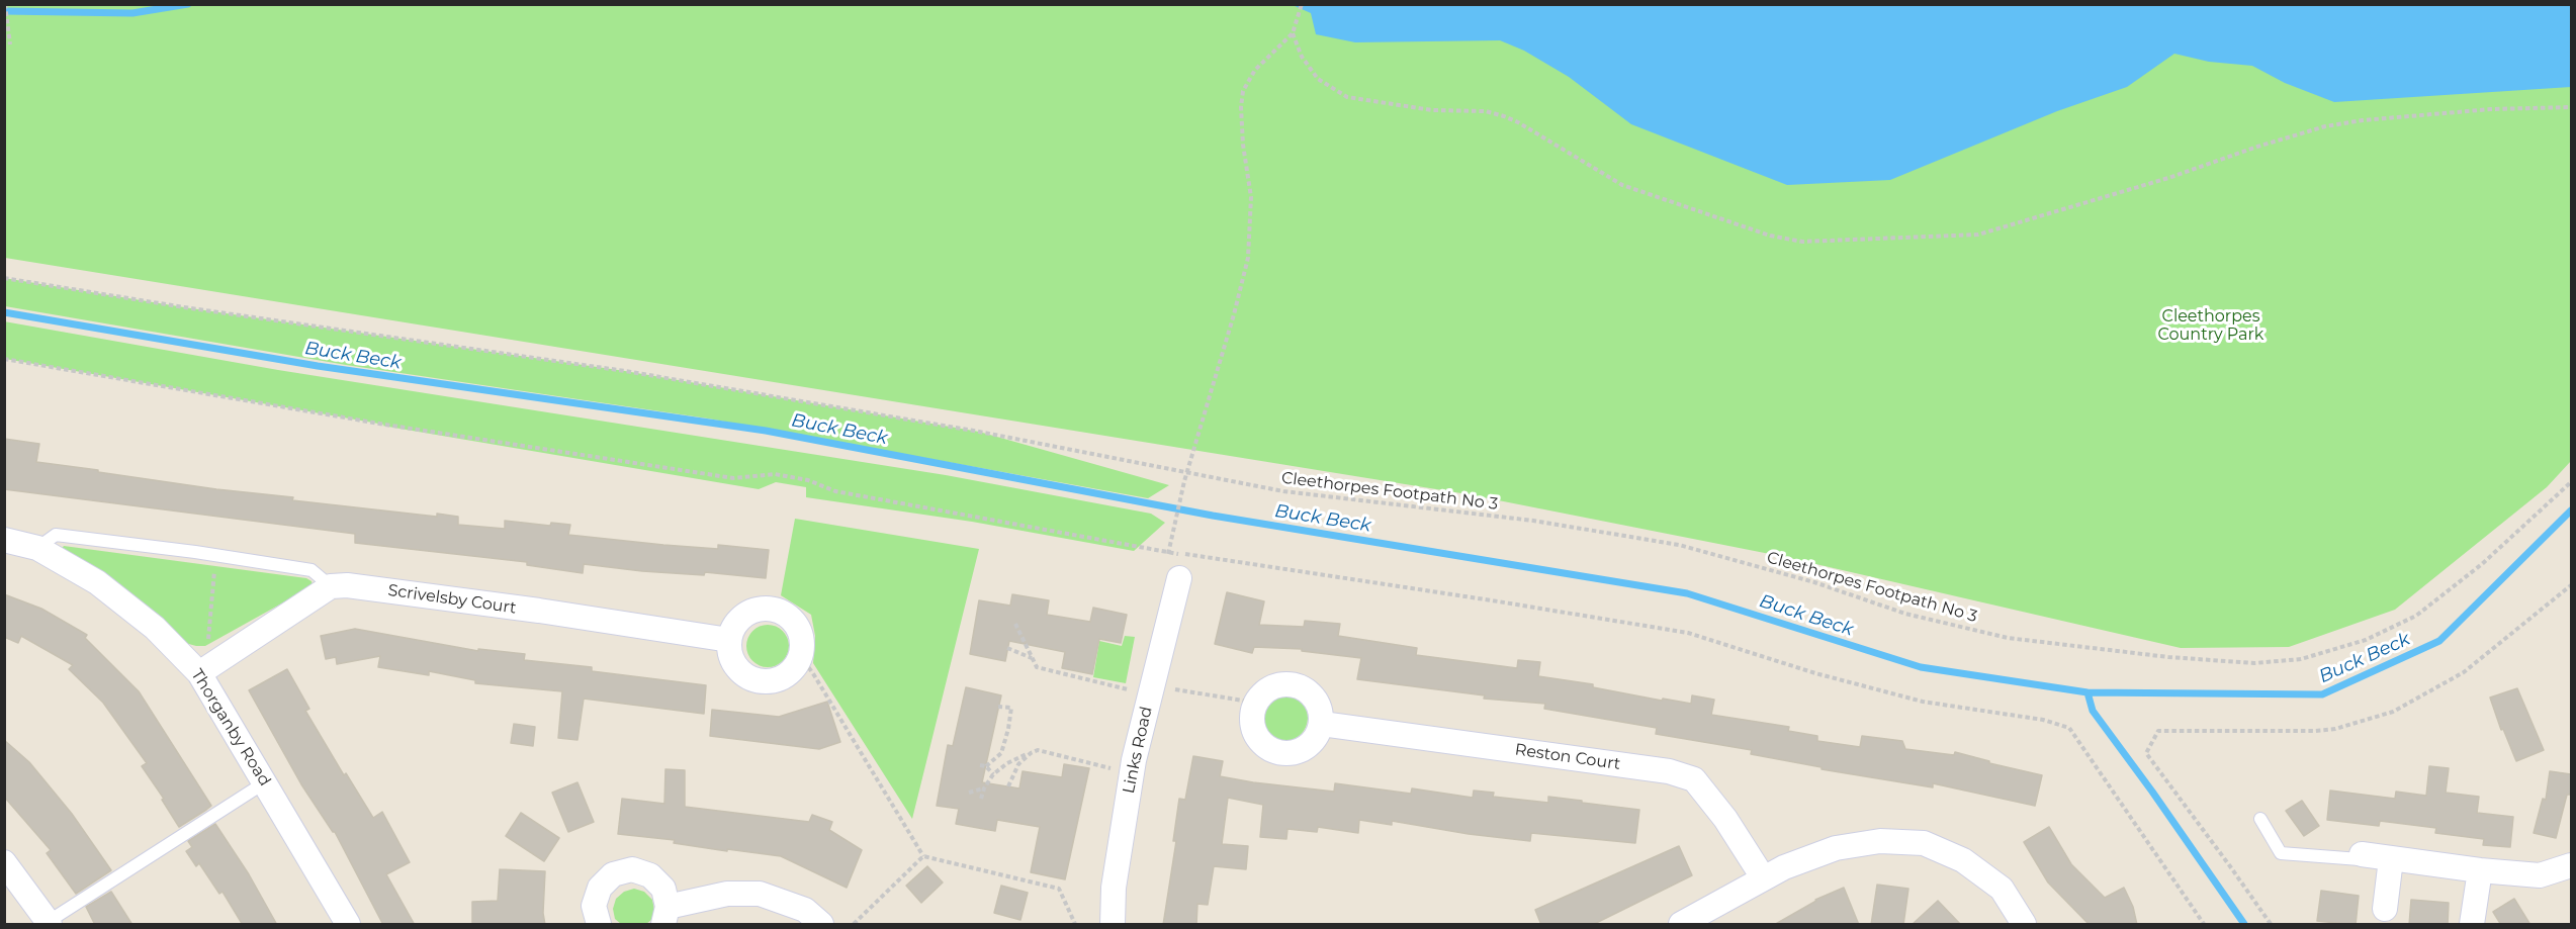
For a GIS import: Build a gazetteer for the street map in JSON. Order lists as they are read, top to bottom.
{
  "streets": {
    "street": [
      "Scrivelsby Court",
      "Thorganby Road",
      "Links Road",
      "Reston Court"
    ],
    "path": ["Cleethorpes Footpath No 3"]
  },
  "water": ["Buck Beck"],
  "parks": ["Cleethorpes Country Park"]
}
